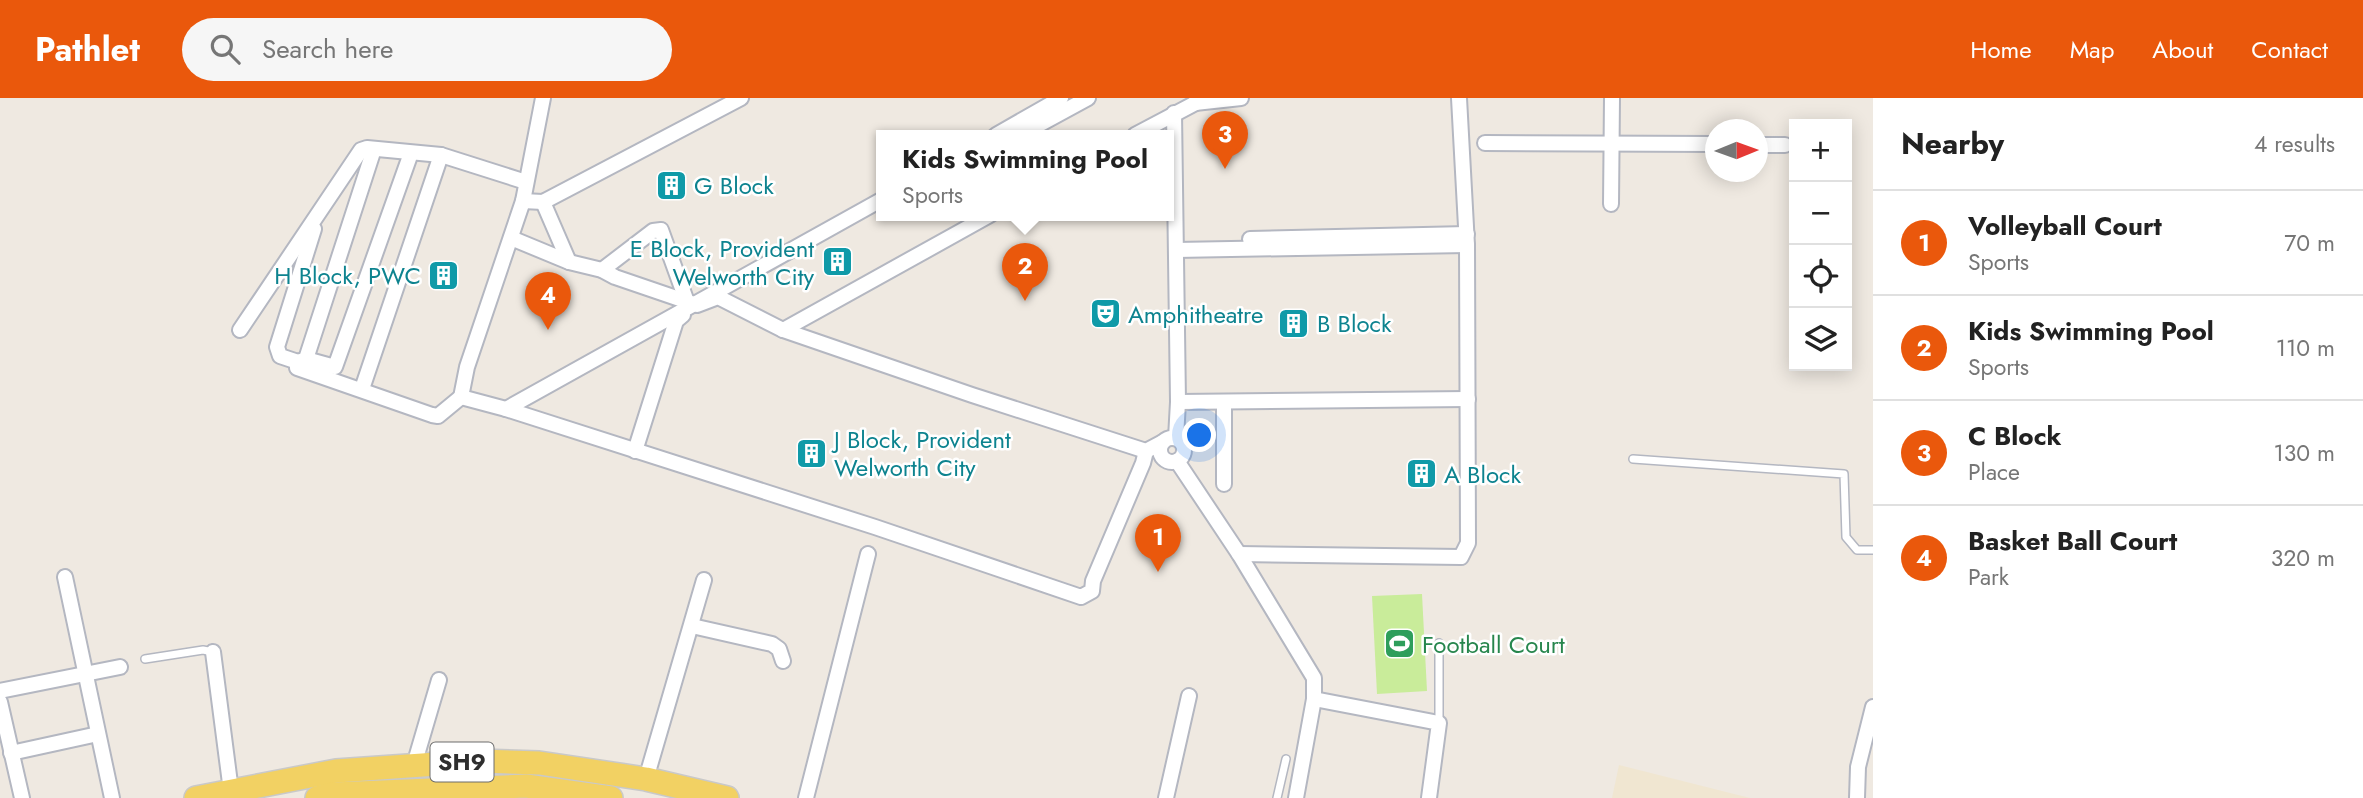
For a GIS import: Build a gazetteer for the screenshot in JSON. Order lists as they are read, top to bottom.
{
  "streets": {
    "main road": ["SH9"]
  },
  "places": {
    "building": [
      "G Block",
      "E Block, Provident Welworth City",
      "H Block, PWC",
      "B Block",
      "J Block, Provident Welworth City",
      "A Block"
    ],
    "theatre": ["Amphitheatre"],
    "sports": ["Football Court"]
  },
  "north": "right",
  "page": {
    "header": "Pathlet",
    "search": "Search here",
    "nav": [
      "Home",
      "Map",
      "About",
      "Contact"
    ],
    "heading": ["Nearby", "4 results"],
    "pins": [
      "3",
      "2",
      "4",
      "1"
    ],
    "map_buttons": ["+", "−"],
    "popup": ["Kids Swimming Pool", "Sports"],
    "list": [
      {
        "mark": "1",
        "name": "Volleyball Court",
        "note": "Sports",
        "value": "70 m"
      },
      {
        "mark": "2",
        "name": "Kids Swimming Pool",
        "note": "Sports",
        "value": "110 m"
      },
      {
        "mark": "3",
        "name": "C Block",
        "note": "Place",
        "value": "130 m"
      },
      {
        "mark": "4",
        "name": "Basket Ball Court",
        "note": "Park",
        "value": "320 m"
      }
    ]
  }
}
